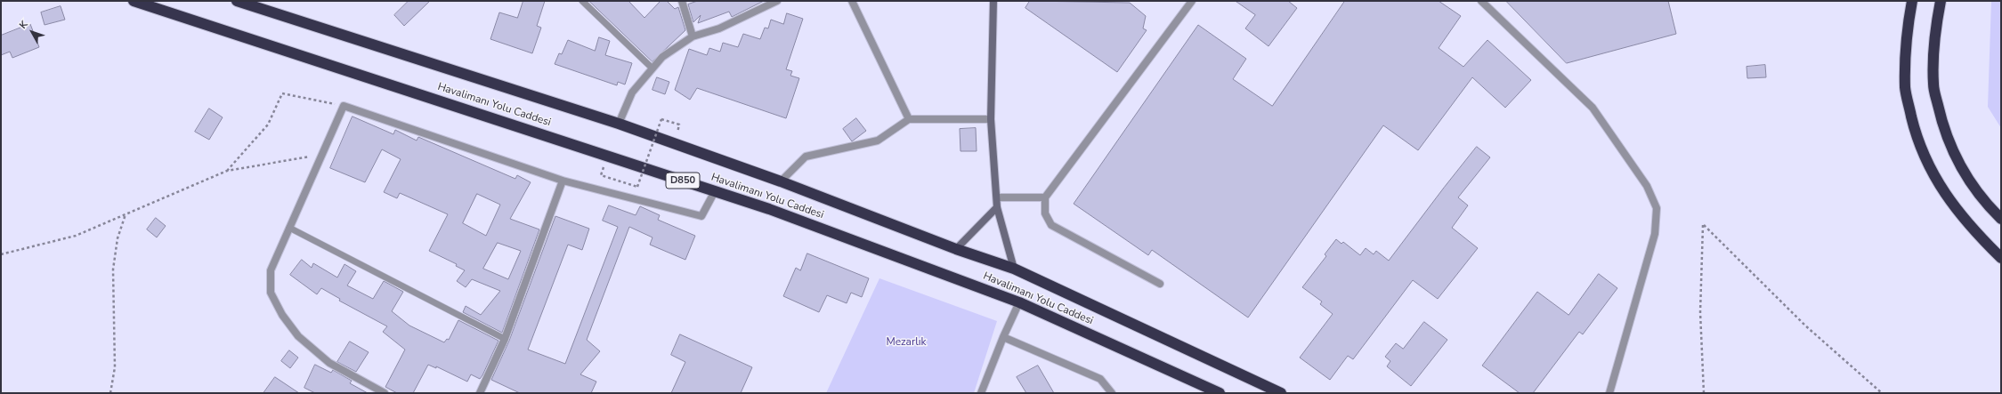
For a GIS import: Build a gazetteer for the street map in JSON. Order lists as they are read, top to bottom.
{
  "streets": {
    "highway": ["Havalimanı Yolu Caddesi", "D850"]
  },
  "parks": ["Mezarlık"],
  "north": "top left"
}
